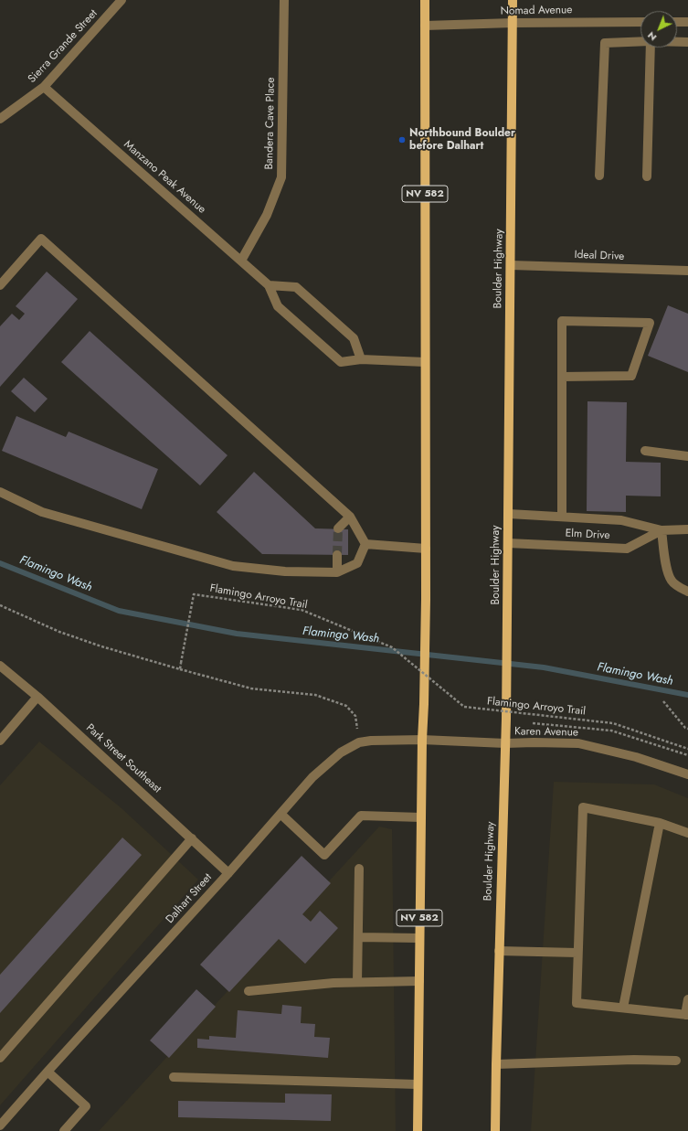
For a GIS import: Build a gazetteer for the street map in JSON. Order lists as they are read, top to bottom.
{
  "streets": {
    "main road": ["NV 582", "Boulder Highway"],
    "street": [
      "Nomad Avenue",
      "Sierra Grande Street",
      "Bandera Cave Place",
      "Manzano Peak Avenue",
      "Ideal Drive",
      "Elm Drive",
      "Karen Avenue",
      "Park Street Southeast",
      "Dalhart Street"
    ],
    "path": ["Flamingo Arroyo Trail"]
  },
  "crossings": [
    ["Nomad Avenue", "NV 582"],
    ["Nomad Avenue", "Boulder Highway"],
    ["Sierra Grande Street", "Manzano Peak Avenue"],
    ["Bandera Cave Place", "Manzano Peak Avenue"],
    ["Manzano Peak Avenue", "NV 582"],
    ["NV 582", "Karen Avenue"],
    ["NV 582", "Dalhart Street"],
    ["Ideal Drive", "Boulder Highway"],
    ["Boulder Highway", "Elm Drive"],
    ["Boulder Highway", "Karen Avenue"],
    ["Karen Avenue", "Dalhart Street"],
    ["Park Street Southeast", "Dalhart Street"]
  ],
  "water": ["Flamingo Wash"],
  "places": ["Northbound Boulder before Dalhart"],
  "north": "bottom left"
}
